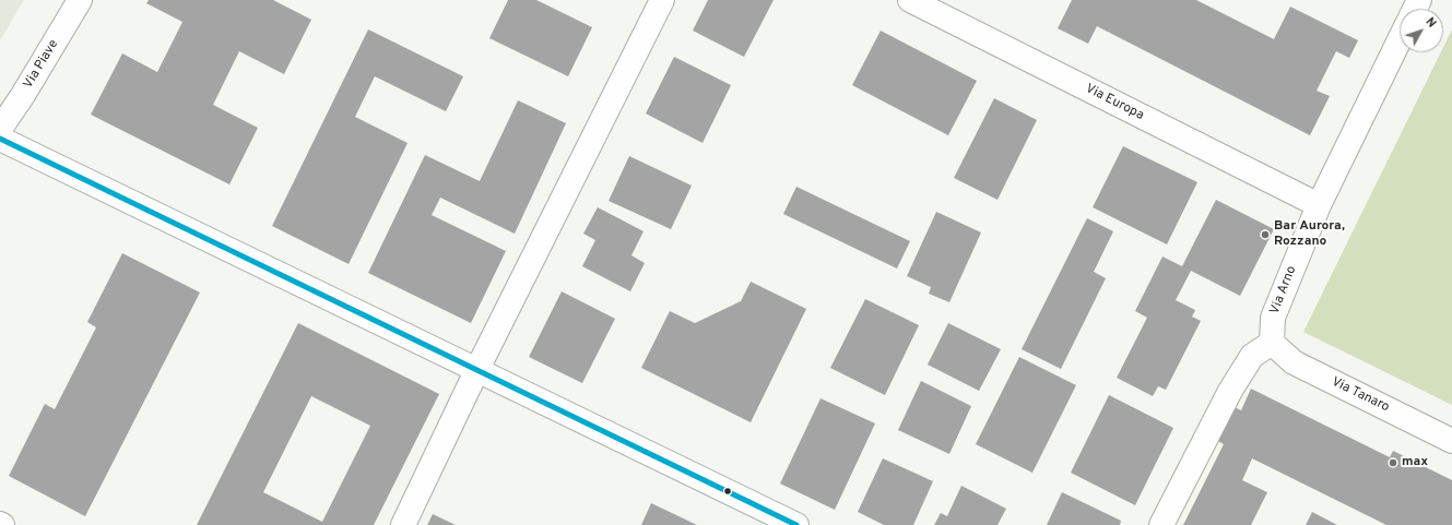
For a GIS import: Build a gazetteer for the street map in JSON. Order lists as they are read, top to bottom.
{
  "streets": {
    "street": [
      "Via Piave",
      "Via Europa",
      "Via Arno",
      "Via Tanaro"
    ]
  },
  "crossings": [
    ["Via Europa", "Via Arno"],
    ["Via Arno", "Via Tanaro"]
  ],
  "places": ["Bar Aurora, Rozzano", "max"],
  "north": "top right"
}
